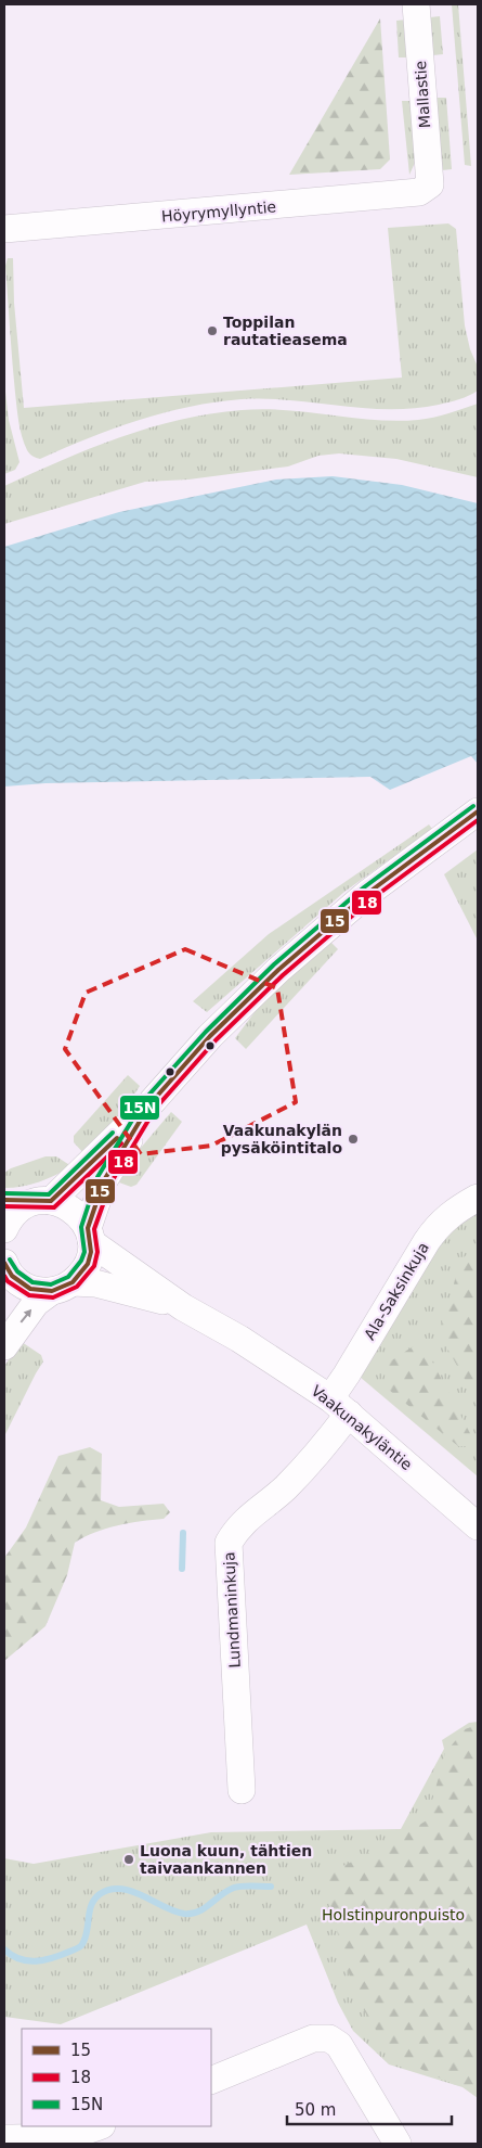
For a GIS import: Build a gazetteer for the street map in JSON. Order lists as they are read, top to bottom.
{
  "streets": {
    "street": [
      "Mallastie",
      "Höyrymyllyntie",
      "Ala-Saksinkuja",
      "Vaakunakyläntie",
      "Lundmaninkuja"
    ]
  },
  "crossings": [
    ["Mallastie", "Höyrymyllyntie"],
    ["Ala-Saksinkuja", "Vaakunakyläntie"],
    ["Ala-Saksinkuja", "Lundmaninkuja"],
    ["Vaakunakyläntie", "Lundmaninkuja"]
  ],
  "parks": ["Holstinpuronpuisto"],
  "places": ["Toppilan rautatieasema", "Vaakunakylän pysäköintitalo", "Luona kuun, tähtien taivaankannen"],
  "lines": ["transit line 15N", "transit line 15", "transit line 18"],
  "legend": ["15", "18", "15N"],
  "scale_bar": "50 m"
}
